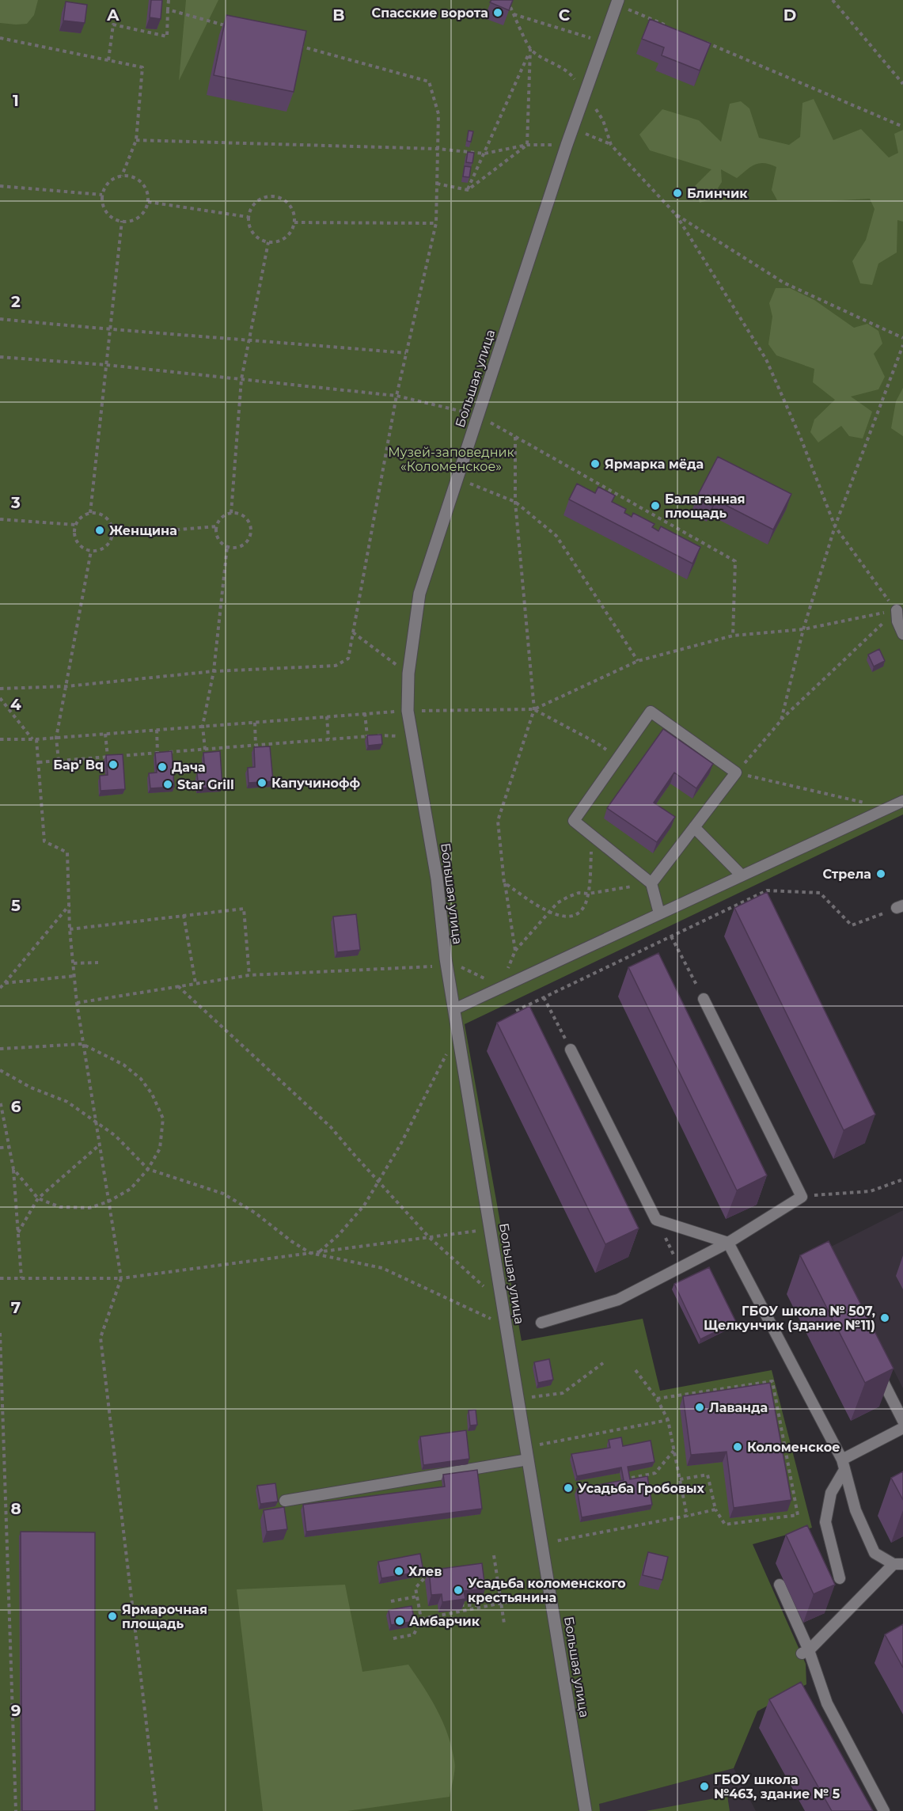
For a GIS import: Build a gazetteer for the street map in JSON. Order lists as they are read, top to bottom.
{
  "streets": {
    "street": ["Большая улица"]
  },
  "parks": ["Музей-заповедник «Коломенское»"],
  "places": [
    "Спасские ворота",
    "Блинчик",
    "Ярмарка мёда",
    "Балаганная площадь",
    "Женщина",
    "Бар' Bq",
    "Дача",
    "Капучинофф",
    "Star Grill",
    "Стрела",
    "ГБОУ школа № 507, Щелкунчик (здание №11)",
    "Лаванда",
    "Коломенское",
    "Усадьба Гробовых",
    "Хлев",
    "Усадьба коломенского крестьянина",
    "Ярмарочная площадь",
    "Амбарчик",
    "ГБОУ школа №463, здание № 5"
  ],
  "grid": {
    "columns": [
      "A",
      "B",
      "C",
      "D"
    ],
    "rows": [
      "1",
      "2",
      "3",
      "4",
      "5",
      "6",
      "7",
      "8",
      "9"
    ]
  }
}
